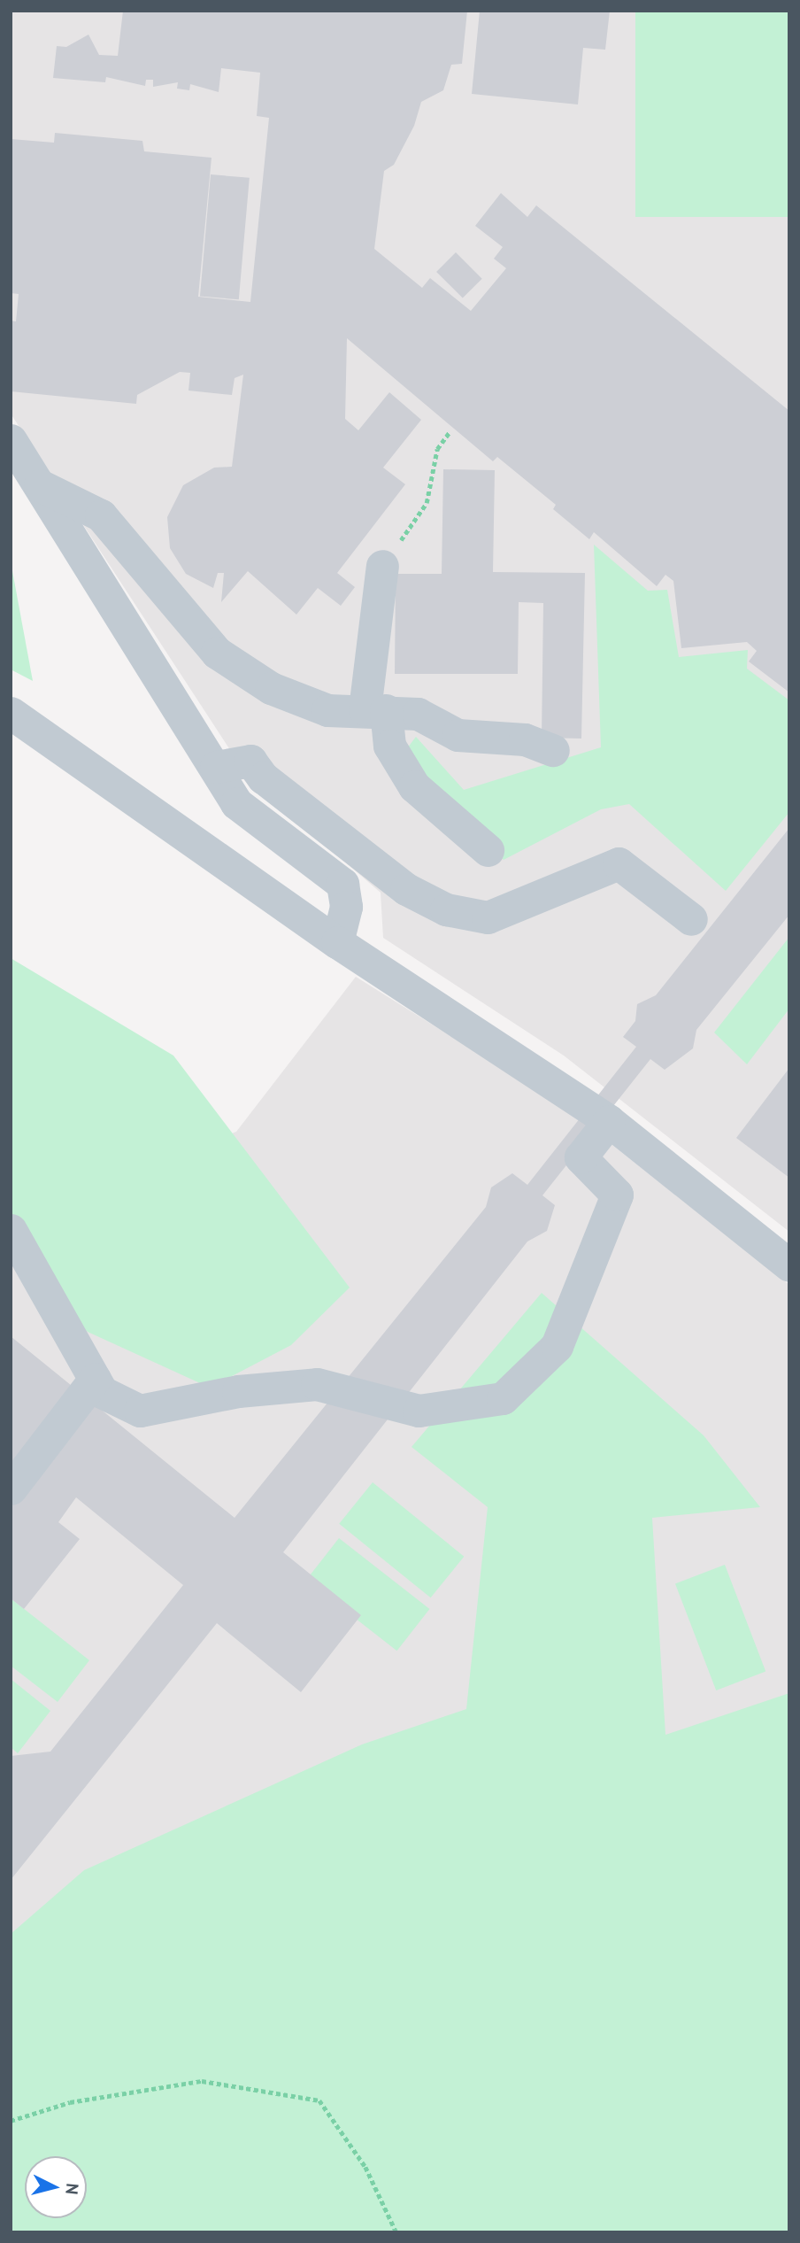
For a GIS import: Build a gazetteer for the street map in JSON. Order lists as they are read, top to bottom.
{
  "north": "right"
}
